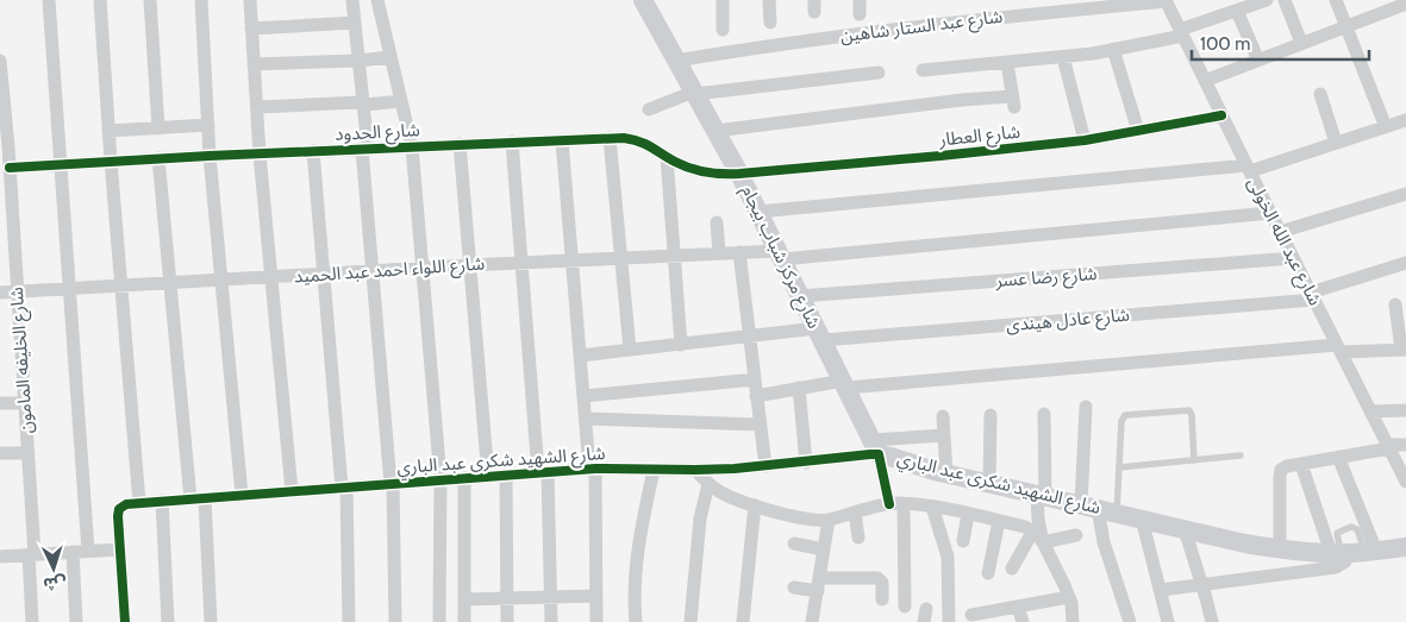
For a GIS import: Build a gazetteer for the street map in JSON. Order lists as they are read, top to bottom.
{
  "streets": {
    "main road": ["شارع مركز شباب بيجام", "شارع الشهيد شكرى عبد الباري"],
    "street": [
      "شارع عبد الستار شاهين",
      "شارع الحدود",
      "شارع العطار",
      "شارع عبد الله الخولى",
      "شارع اللواء احمد عبد الحميد",
      "شارع رضا عسر",
      "شارع عادل هيندى",
      "شارع الخليفه المامون"
    ]
  },
  "crossings": [
    ["شارع عبد الستار شاهين", "شارع عبد الله الخولى"],
    ["شارع عبد الستار شاهين", "شارع مركز شباب بيجام"],
    ["شارع الحدود", "شارع العطار"],
    ["شارع الحدود", "شارع مركز شباب بيجام"],
    ["شارع الحدود", "شارع الخليفه المامون"],
    ["شارع العطار", "شارع عبد الله الخولى"],
    ["شارع العطار", "شارع مركز شباب بيجام"],
    ["شارع عبد الله الخولى", "شارع اللواء احمد عبد الحميد"],
    ["شارع عبد الله الخولى", "شارع رضا عسر"],
    ["شارع عبد الله الخولى", "شارع عادل هيندى"],
    ["شارع مركز شباب بيجام", "شارع اللواء احمد عبد الحميد"],
    ["شارع مركز شباب بيجام", "شارع رضا عسر"],
    ["شارع مركز شباب بيجام", "شارع عادل هيندى"],
    ["شارع مركز شباب بيجام", "شارع الشهيد شكرى عبد الباري"],
    ["شارع اللواء احمد عبد الحميد", "شارع الخليفه المامون"]
  ],
  "scale_bar": "100 m",
  "north": "bottom"
}
